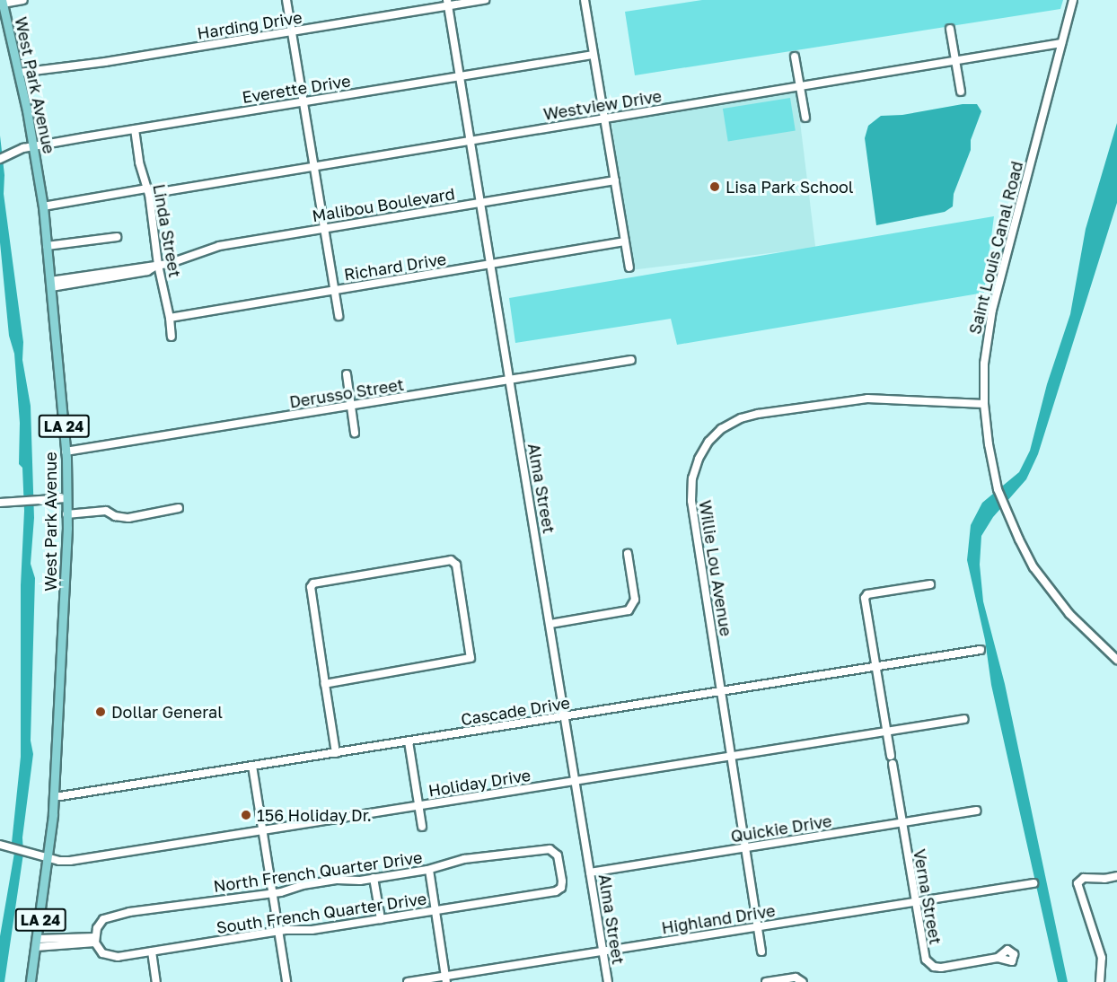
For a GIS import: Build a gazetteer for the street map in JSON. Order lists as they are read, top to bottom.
{
  "streets": {
    "main road": ["West Park Avenue", "LA 24"],
    "street": [
      "Harding Drive",
      "Everette Drive",
      "Westview Drive",
      "Malibou Boulevard",
      "Linda Street",
      "Saint Louis Canal Road",
      "Richard Drive",
      "Derusso Street",
      "Alma Street",
      "Willie Lou Avenue",
      "Cascade Drive",
      "Holiday Drive",
      "Quickie Drive",
      "North French Quarter Drive",
      "Verna Street",
      "South French Quarter Drive",
      "Highland Drive"
    ]
  },
  "crossings": [
    ["Harding Drive", "West Park Avenue"],
    ["Harding Drive", "Alma Street"],
    ["West Park Avenue", "Everette Drive"],
    ["West Park Avenue", "Westview Drive"],
    ["West Park Avenue", "Malibou Boulevard"],
    ["West Park Avenue", "Derusso Street"],
    ["West Park Avenue", "Cascade Drive"],
    ["West Park Avenue", "Holiday Drive"],
    ["Everette Drive", "Linda Street"],
    ["Everette Drive", "Alma Street"],
    ["Westview Drive", "Linda Street"],
    ["Westview Drive", "Saint Louis Canal Road"],
    ["Westview Drive", "Alma Street"],
    ["Malibou Boulevard", "Linda Street"],
    ["Malibou Boulevard", "Alma Street"],
    ["Linda Street", "Richard Drive"],
    ["Saint Louis Canal Road", "Willie Lou Avenue"],
    ["Richard Drive", "Alma Street"],
    ["Derusso Street", "Alma Street"],
    ["Alma Street", "Cascade Drive"],
    ["Alma Street", "Holiday Drive"],
    ["Alma Street", "Quickie Drive"],
    ["Alma Street", "Highland Drive"],
    ["Willie Lou Avenue", "Cascade Drive"],
    ["Willie Lou Avenue", "Holiday Drive"],
    ["Willie Lou Avenue", "Quickie Drive"],
    ["Willie Lou Avenue", "Highland Drive"],
    ["Quickie Drive", "Verna Street"],
    ["North French Quarter Drive", "South French Quarter Drive"],
    ["Verna Street", "Highland Drive"]
  ],
  "places": ["Lisa Park School", "Dollar General", "156 Holiday Dr."]
}
